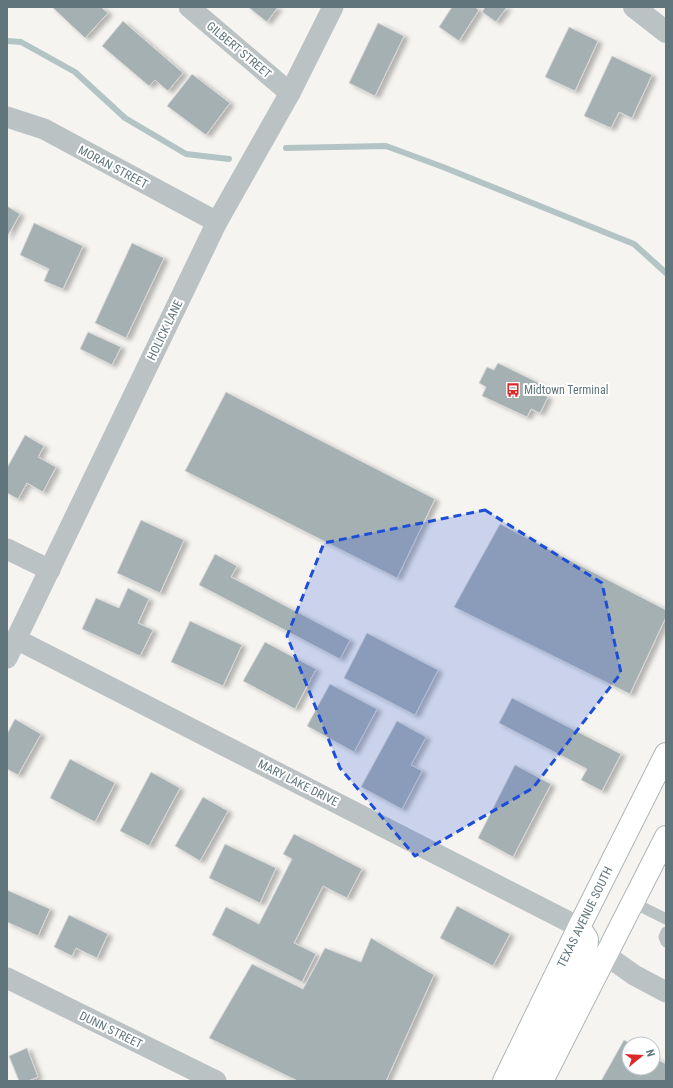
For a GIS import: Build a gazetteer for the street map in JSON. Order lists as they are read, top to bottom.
{
  "streets": {
    "main road": ["TEXAS AVENUE SOUTH"],
    "street": [
      "GILBERT STREET",
      "MORAN STREET",
      "HOLICK LANE",
      "MARY LAKE DRIVE",
      "DUNN STREET"
    ]
  },
  "crossings": [
    ["GILBERT STREET", "HOLICK LANE"],
    ["MORAN STREET", "HOLICK LANE"],
    ["HOLICK LANE", "MARY LAKE DRIVE"],
    ["MARY LAKE DRIVE", "TEXAS AVENUE SOUTH"]
  ],
  "places": {
    "bus stop": ["Midtown Terminal"]
  },
  "north": "right"
}
